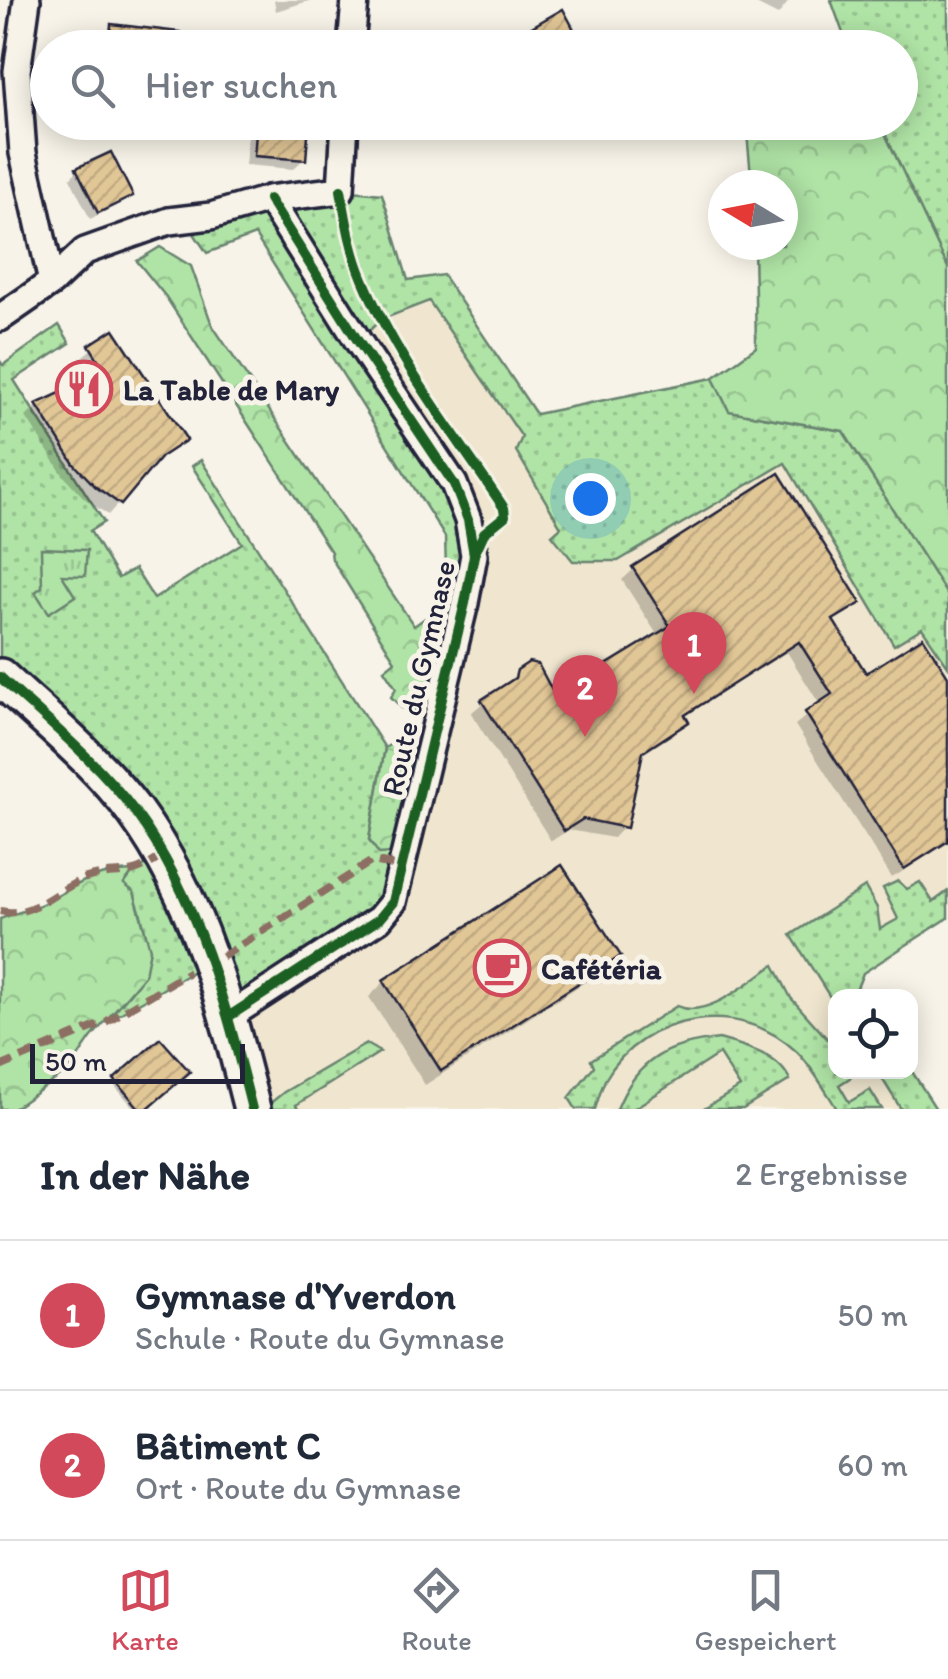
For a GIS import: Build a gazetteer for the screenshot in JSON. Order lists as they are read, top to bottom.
{
  "streets": {
    "street": ["Route du Gymnase"]
  },
  "places": {
    "restaurant": ["La Table de Mary"],
    "cafe": ["Cafétéria"]
  },
  "scale_bar": "50 m",
  "north": "left",
  "page": {
    "search": "Hier suchen",
    "pins": ["1", "2"],
    "scale": "50 m",
    "heading": ["In der Nähe", "2 Ergebnisse"],
    "list": [
      {
        "mark": "1",
        "name": "Gymnase d'Yverdon",
        "note": "Schule · Route du Gymnase",
        "value": "50 m"
      },
      {
        "mark": "2",
        "name": "Bâtiment C",
        "note": "Ort · Route du Gymnase",
        "value": "60 m"
      }
    ],
    "nav": ["Karte", "Route", "Gespeichert"]
  }
}
